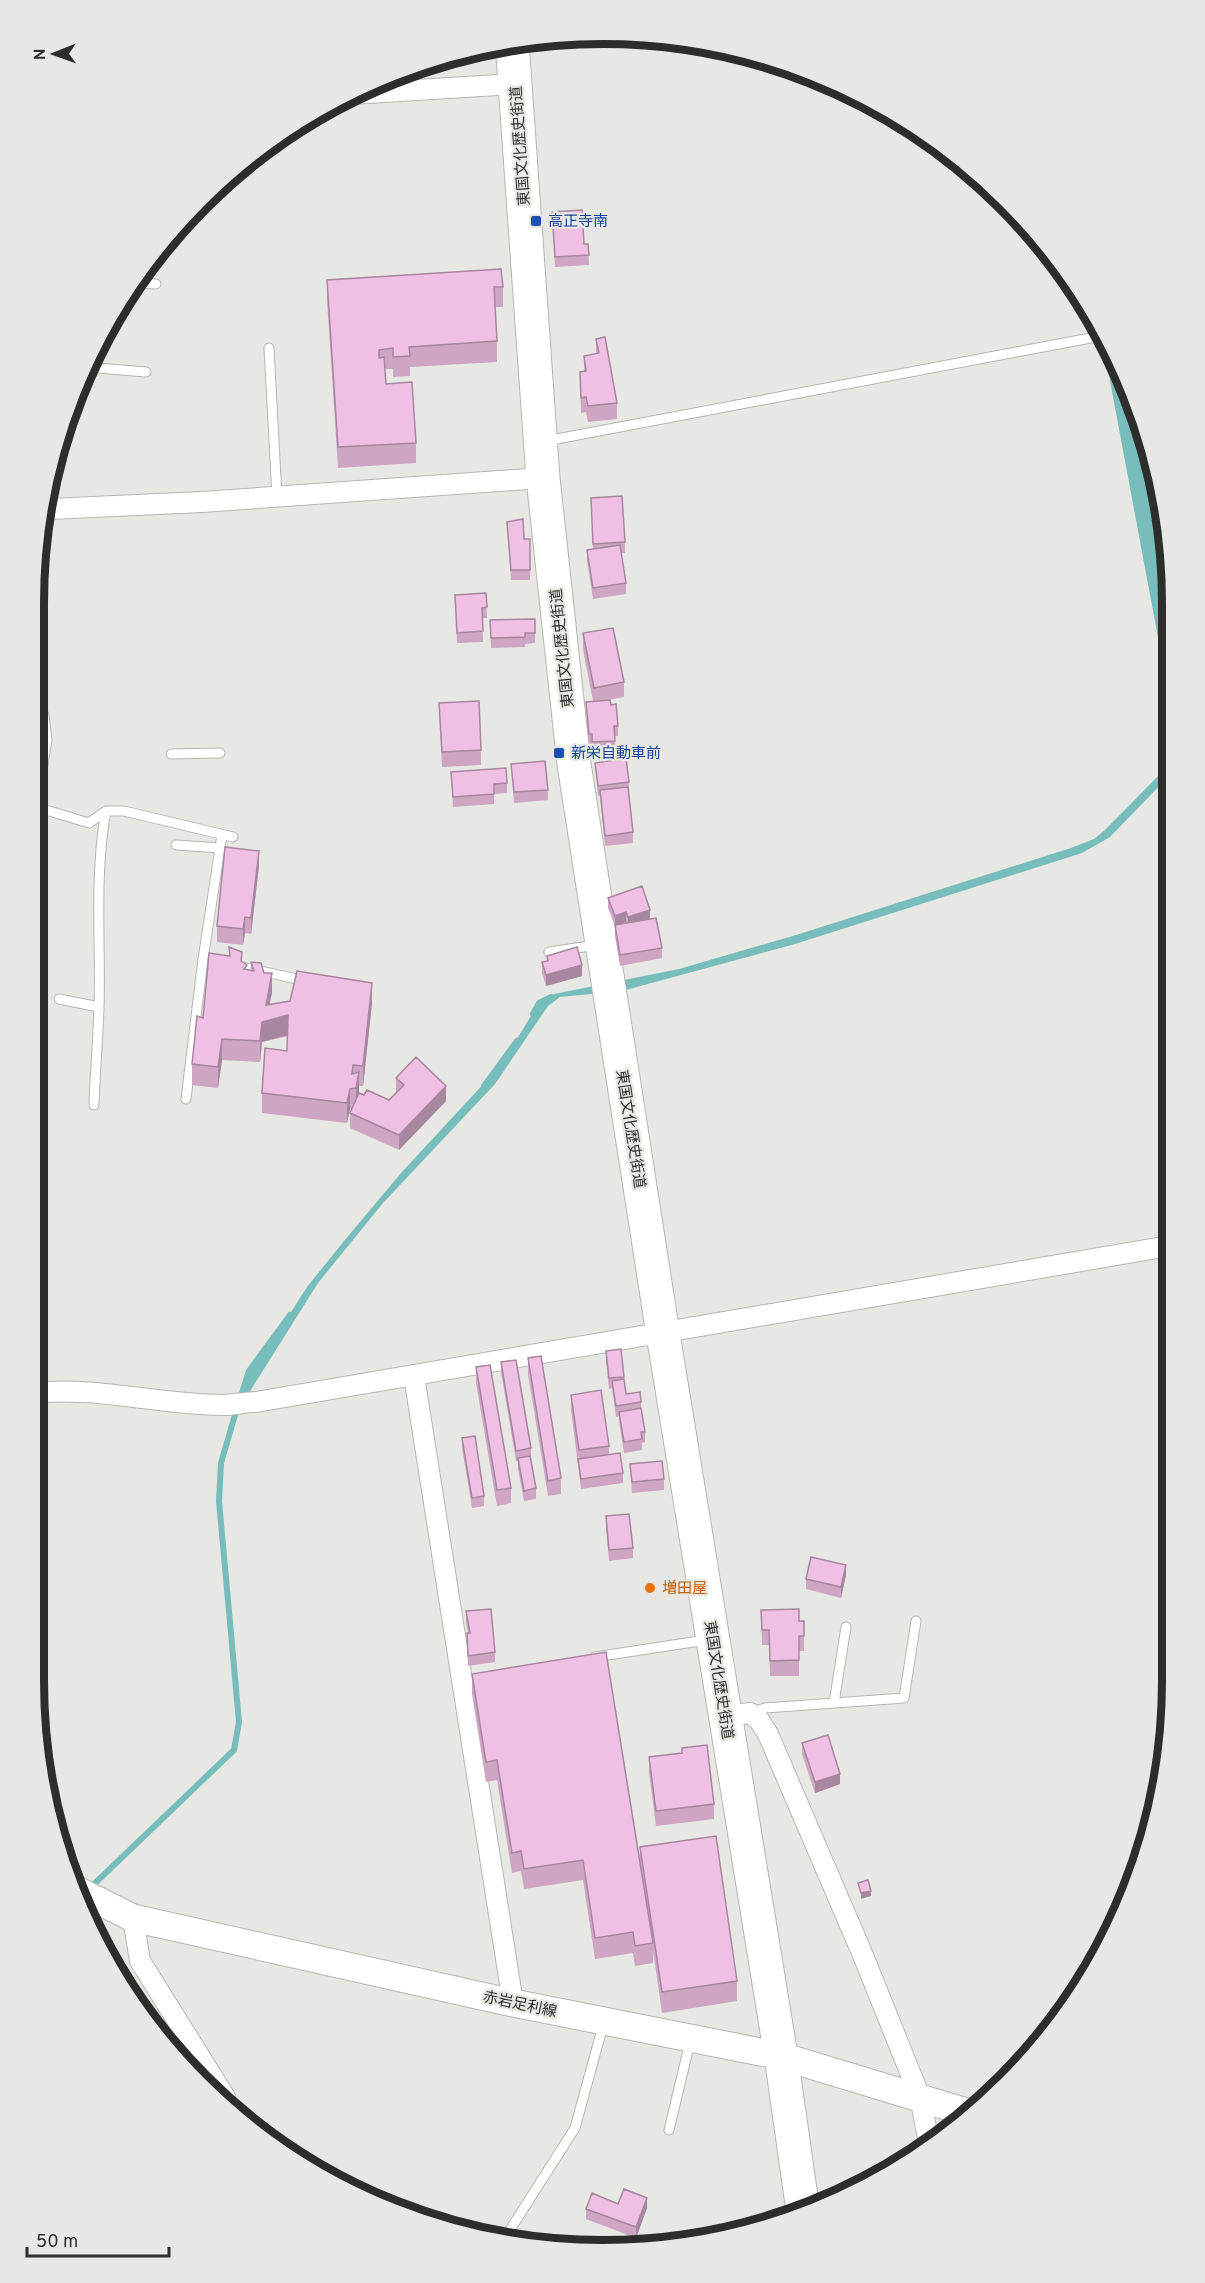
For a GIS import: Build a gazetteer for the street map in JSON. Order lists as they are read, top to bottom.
{
  "streets": {
    "highway": ["東国文化歴史街道"],
    "main road": ["赤岩足利線"]
  },
  "crossings": [
    ["東国文化歴史街道", "赤岩足利線"]
  ],
  "places": {
    "transit": ["高正寺南", "新栄自動車前"],
    "other": ["増田屋"]
  },
  "scale_bar": "50 m",
  "north": "left"
}
